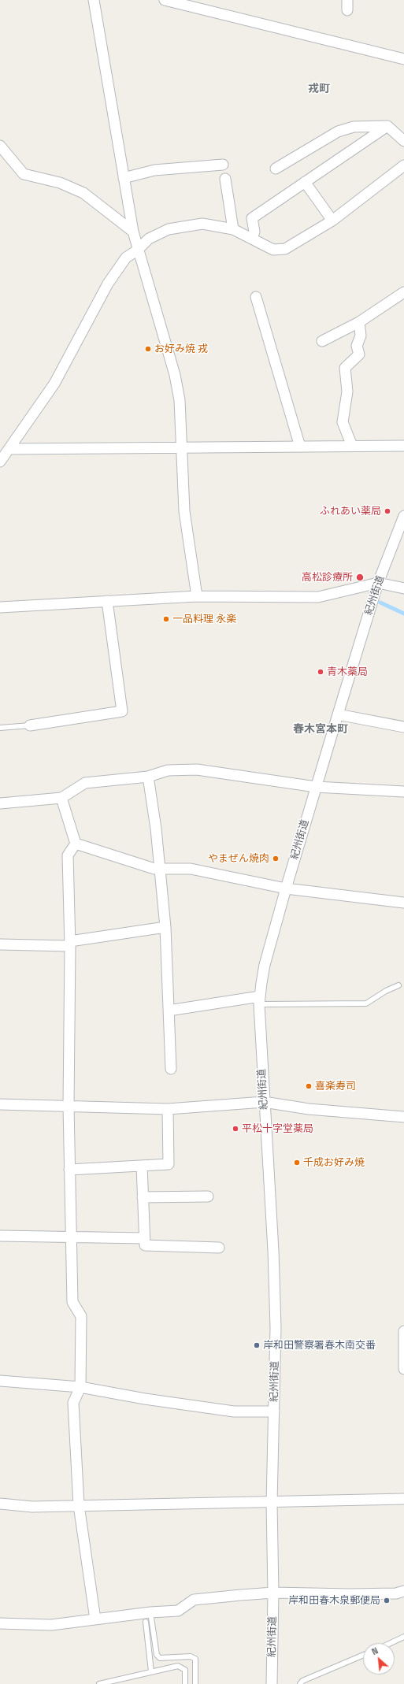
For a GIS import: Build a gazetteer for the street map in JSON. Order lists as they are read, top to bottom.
{
  "streets": {
    "street": ["紀州街道"]
  },
  "districts": ["戎町", "春木宮本町"],
  "places": [
    "お好み焼 戎",
    "ふれあい薬局",
    "高松診療所",
    "一品料理 永楽",
    "青木薬局",
    "やまぜん焼肉",
    "喜楽寿司",
    "平松十字堂薬局",
    "千成お好み焼",
    "岸和田警察署春木南交番",
    "岸和田春木泉郵便局"
  ],
  "north": "top left"
}
